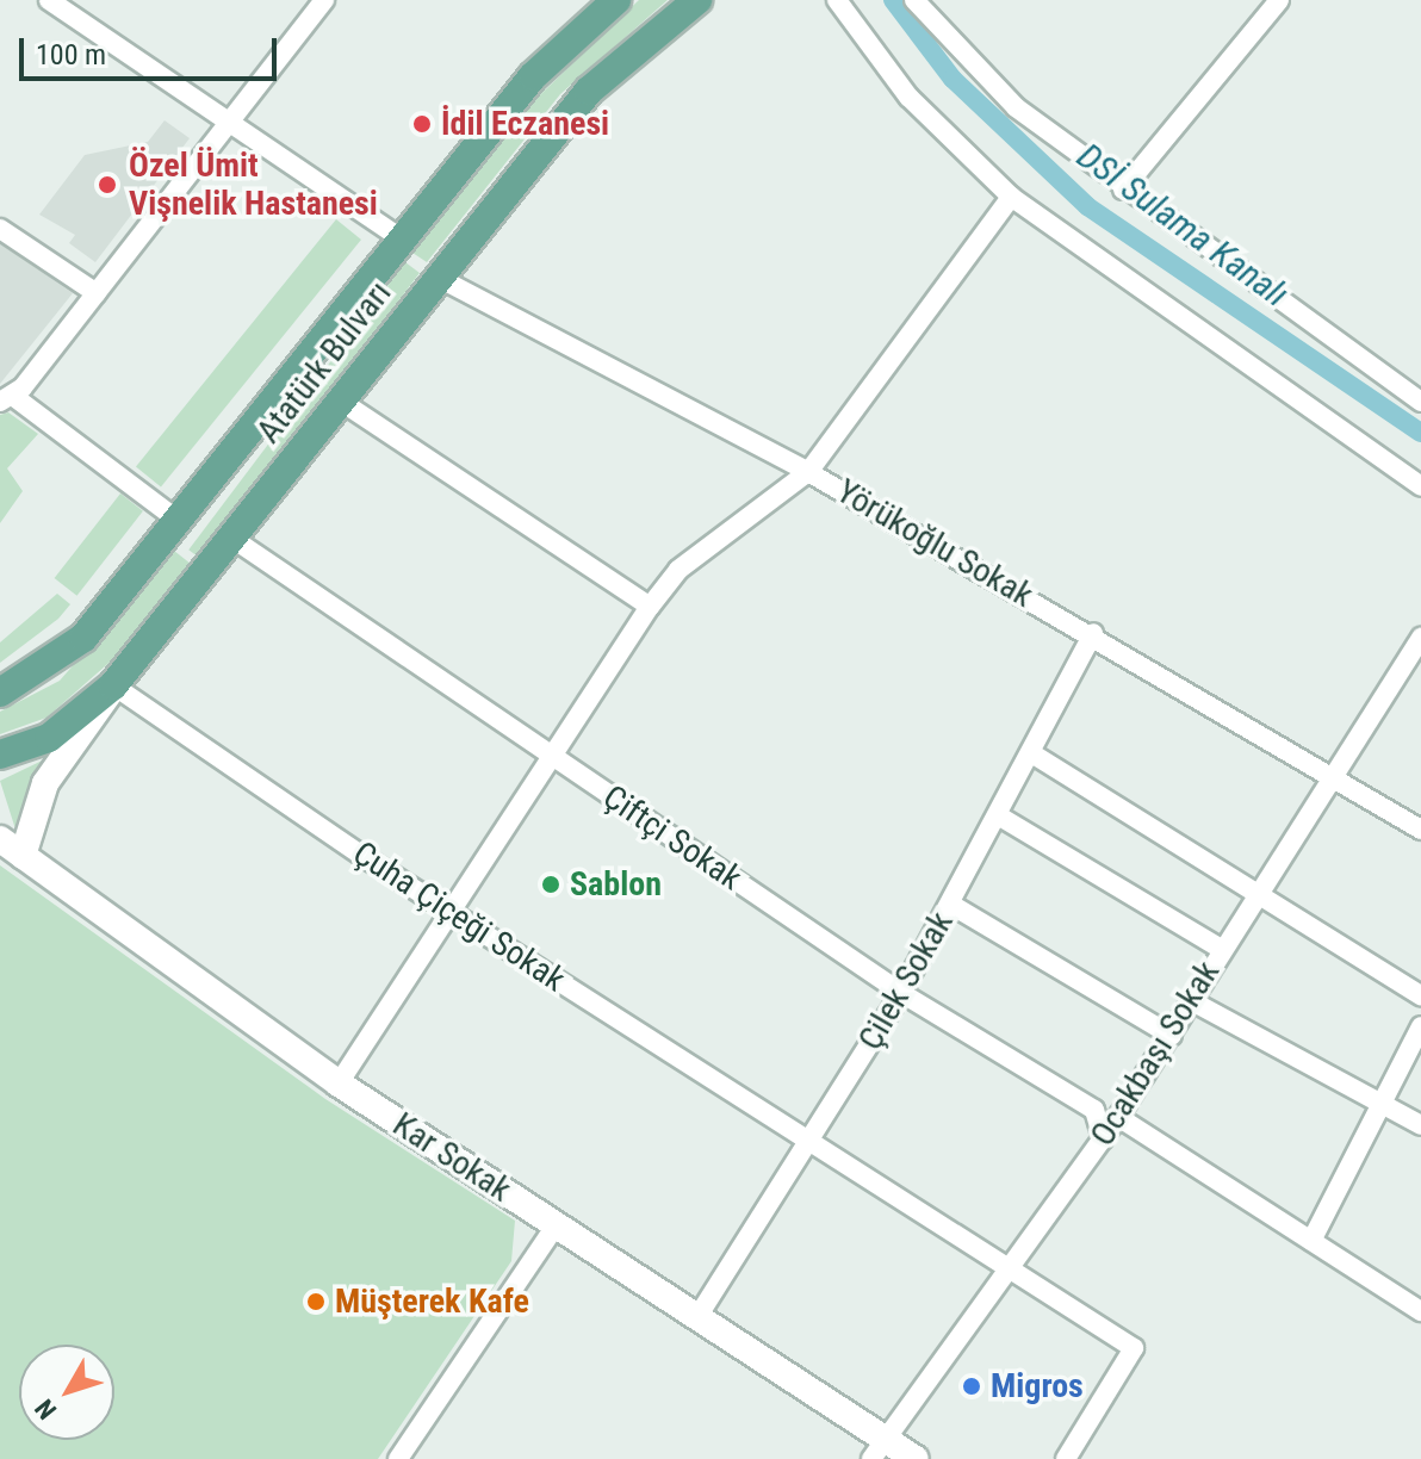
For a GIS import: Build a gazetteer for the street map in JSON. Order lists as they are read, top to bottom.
{
  "streets": {
    "main road": ["Atatürk Bulvarı"],
    "street": [
      "Yörükoğlu Sokak",
      "Çiftçi Sokak",
      "Çuha Çiçeği Sokak",
      "Çilek Sokak",
      "Ocakbaşı Sokak",
      "Kar Sokak"
    ]
  },
  "crossings": [
    ["Atatürk Bulvarı", "Yörükoğlu Sokak"],
    ["Atatürk Bulvarı", "Çiftçi Sokak"],
    ["Atatürk Bulvarı", "Çuha Çiçeği Sokak"],
    ["Yörükoğlu Sokak", "Çilek Sokak"],
    ["Yörükoğlu Sokak", "Ocakbaşı Sokak"],
    ["Çiftçi Sokak", "Çilek Sokak"],
    ["Çiftçi Sokak", "Ocakbaşı Sokak"],
    ["Çuha Çiçeği Sokak", "Çilek Sokak"],
    ["Çuha Çiçeği Sokak", "Ocakbaşı Sokak"],
    ["Çilek Sokak", "Kar Sokak"],
    ["Ocakbaşı Sokak", "Kar Sokak"]
  ],
  "water": ["DSİ Sulama Kanalı"],
  "places": [
    "İdil Eczanesi",
    "Özel Ümit Vişnelik Hastanesi",
    "Sablon",
    "Müşterek Kafe",
    "Migros"
  ],
  "scale_bar": "100 m",
  "north": "bottom left"
}
